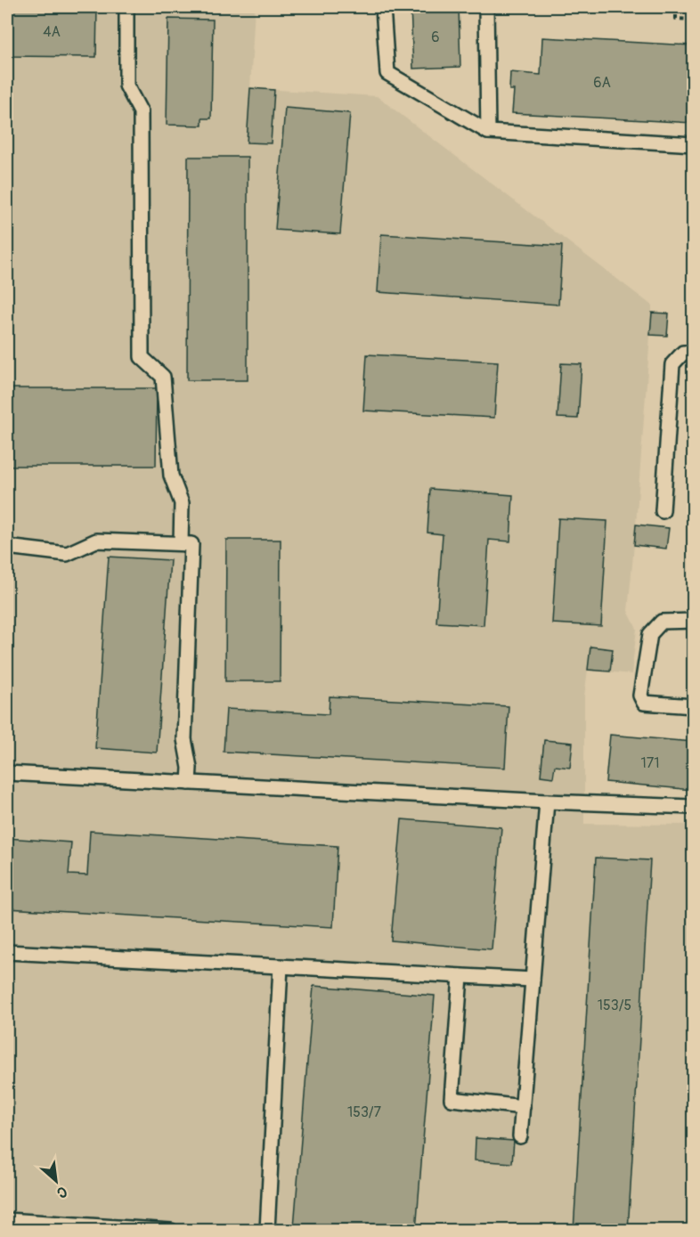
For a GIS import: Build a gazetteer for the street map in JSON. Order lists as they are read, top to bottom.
{
  "house_numbers": [
    "4А",
    "6",
    "6А",
    "171",
    "153/5",
    "153/7"
  ],
  "north": "bottom right"
}
